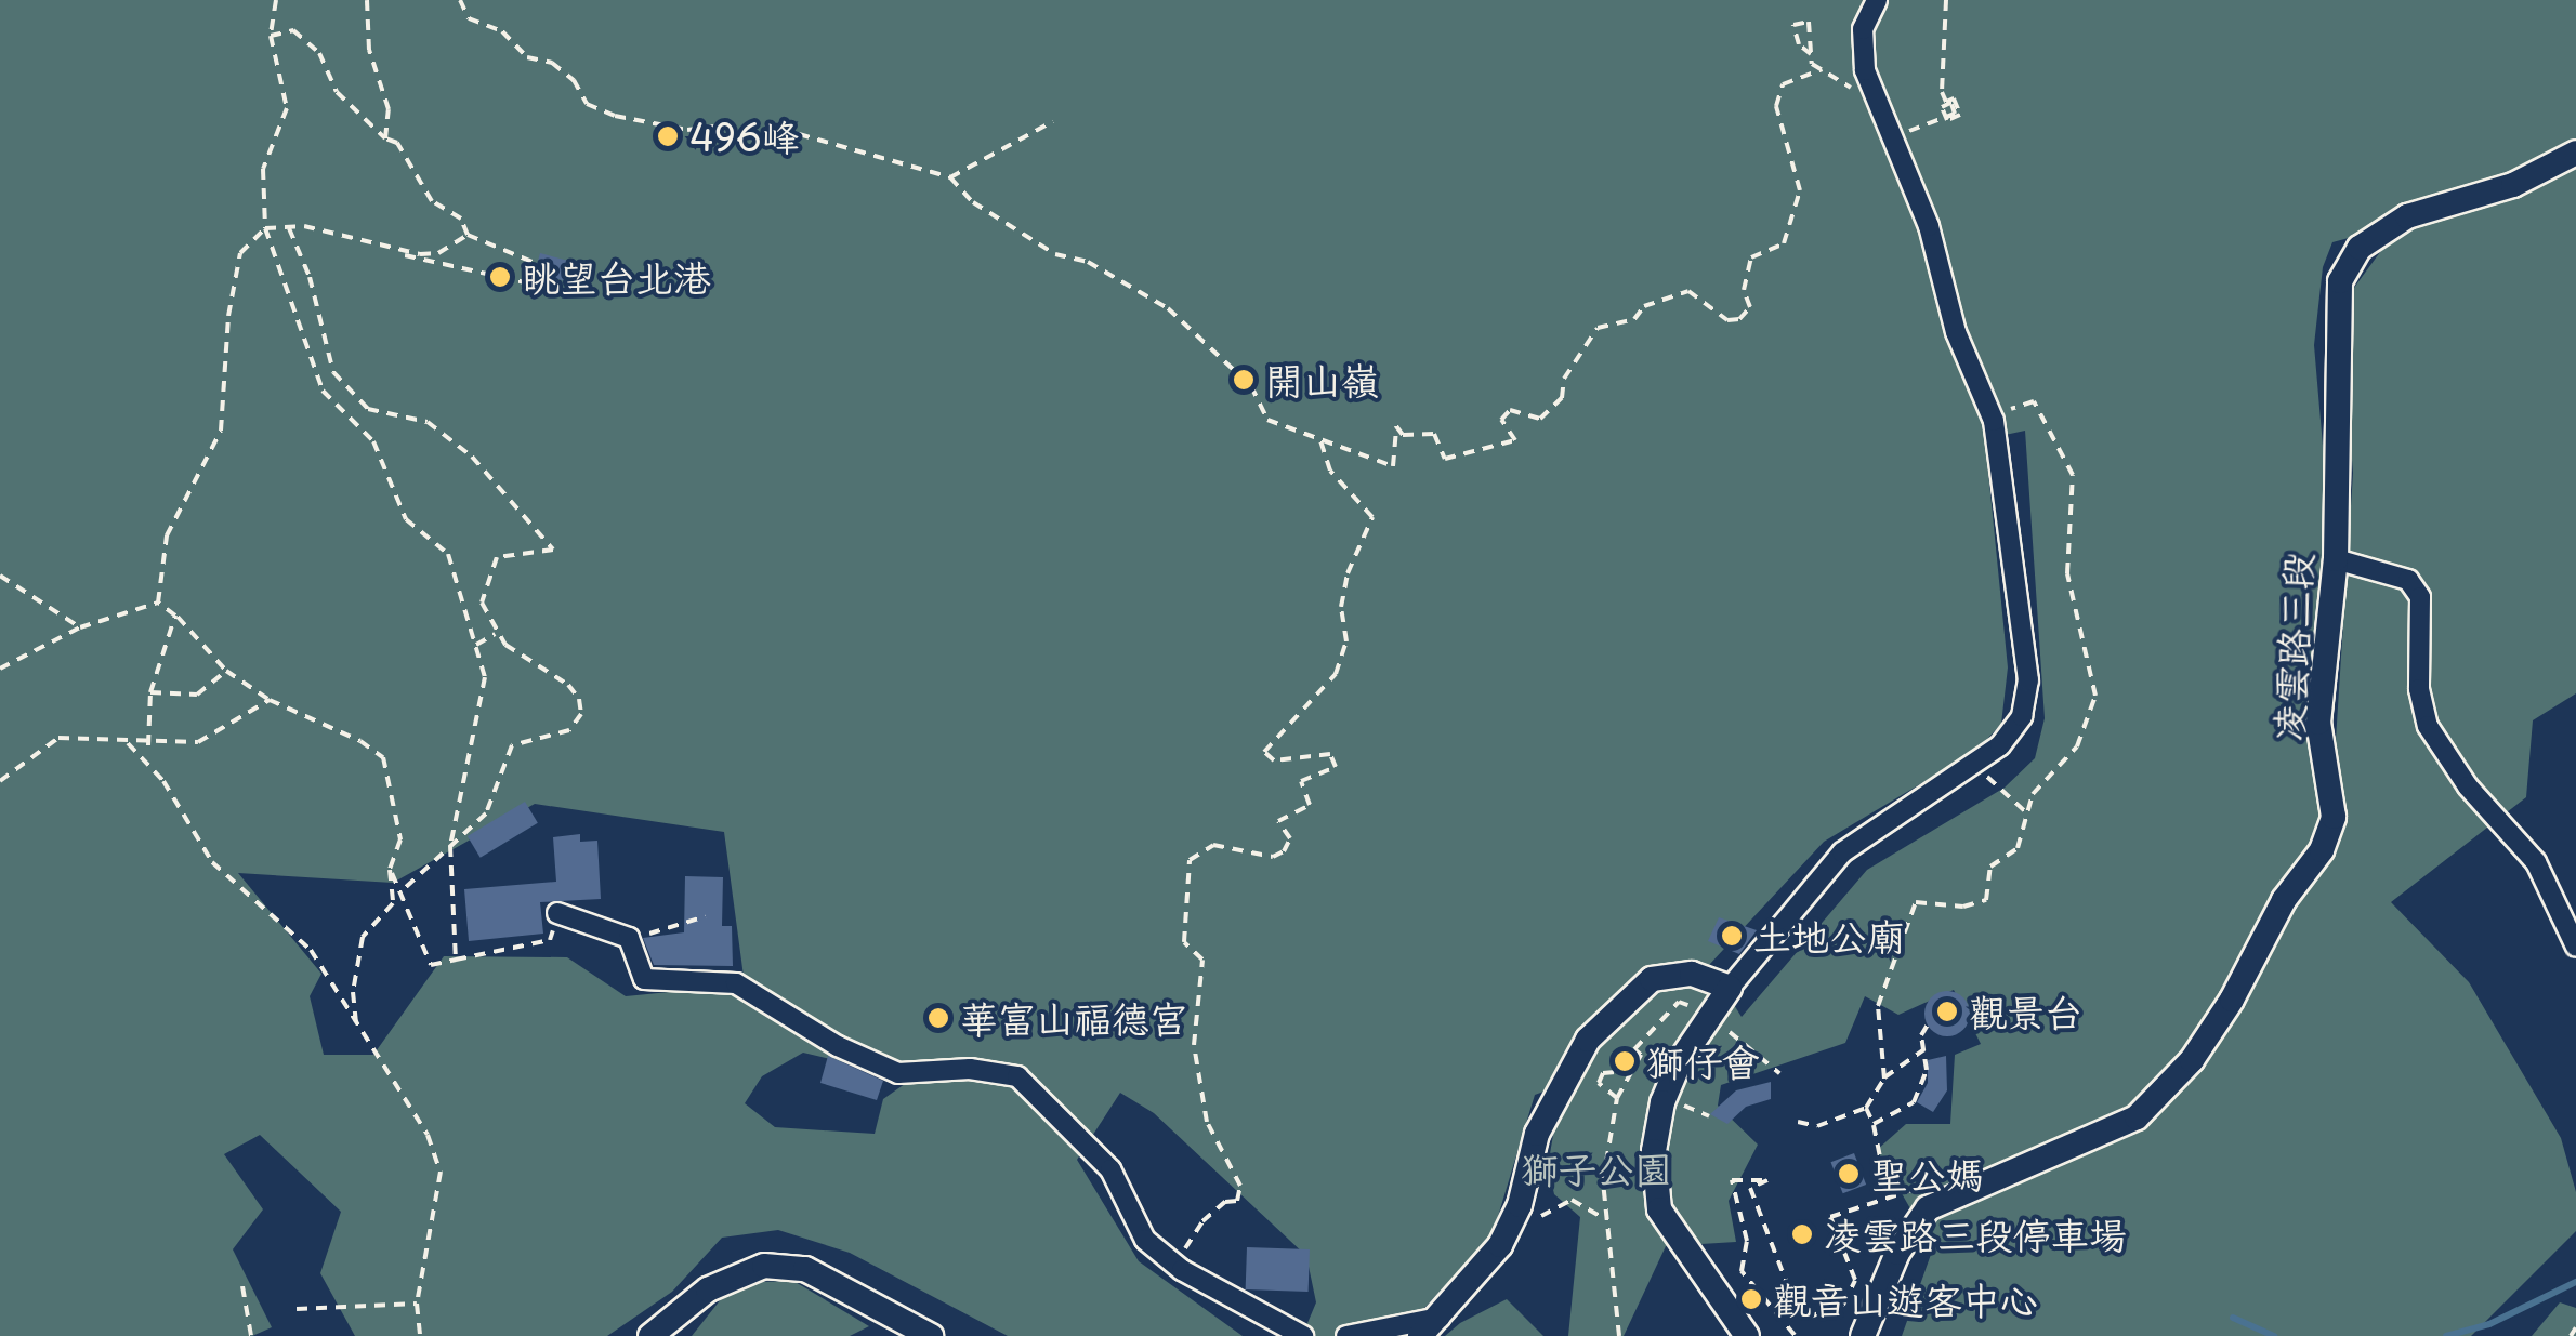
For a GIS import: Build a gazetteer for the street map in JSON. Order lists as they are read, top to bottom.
{
  "streets": {
    "street": ["凌雲路三段"]
  },
  "parks": ["獅子公園"],
  "places": [
    "496峰",
    "眺望台北港",
    "開山嶺",
    "土地公廟",
    "觀景台",
    "華富山福德宮",
    "獅仔會",
    "聖公媽",
    "凌雲路三段停車場",
    "觀音山遊客中心"
  ]
}
